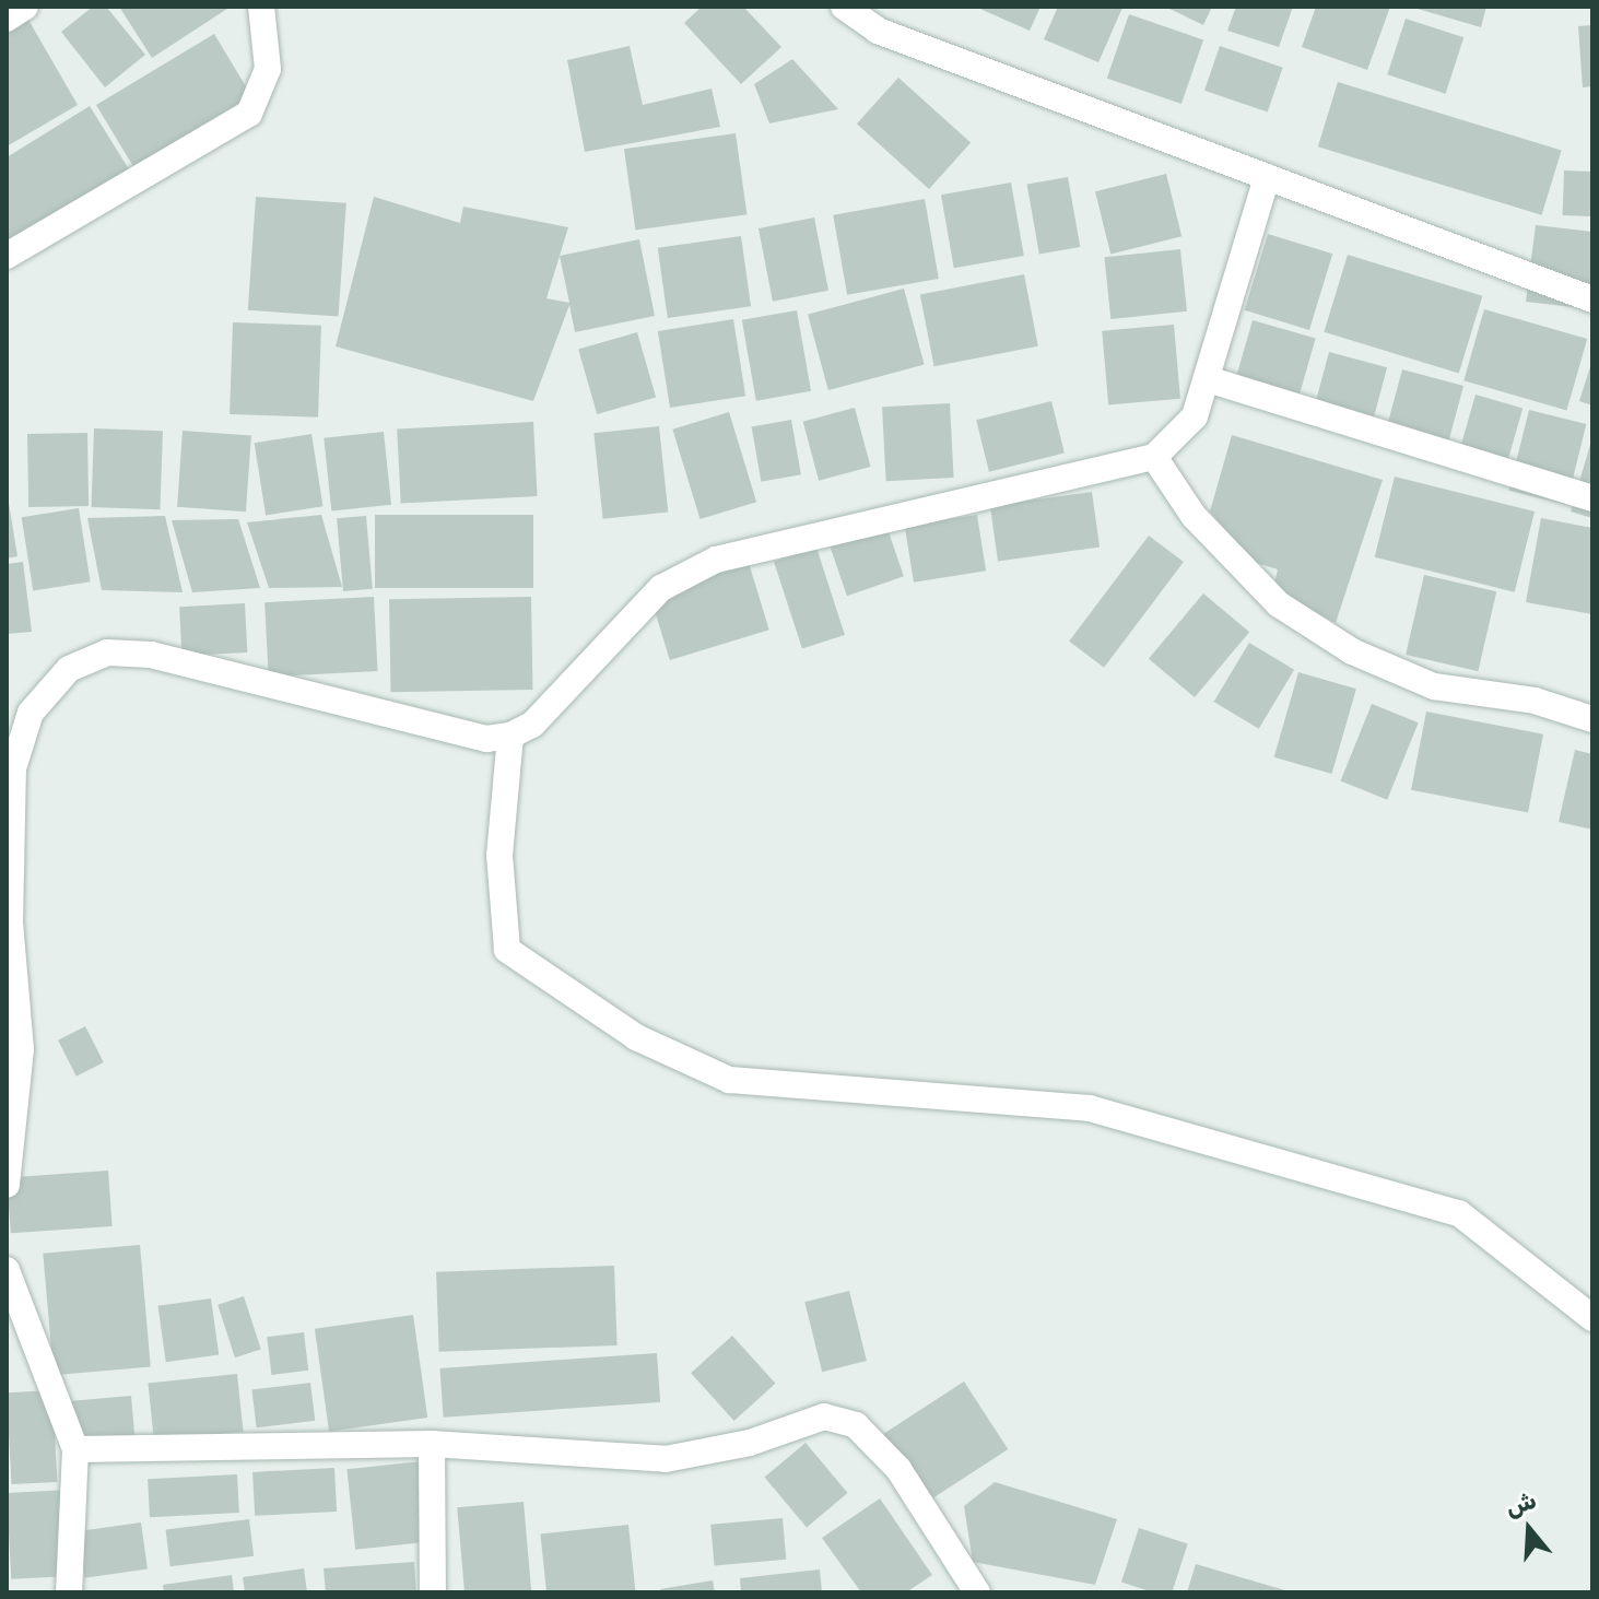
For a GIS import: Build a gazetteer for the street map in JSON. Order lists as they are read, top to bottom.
{
  "north": "top"
}
